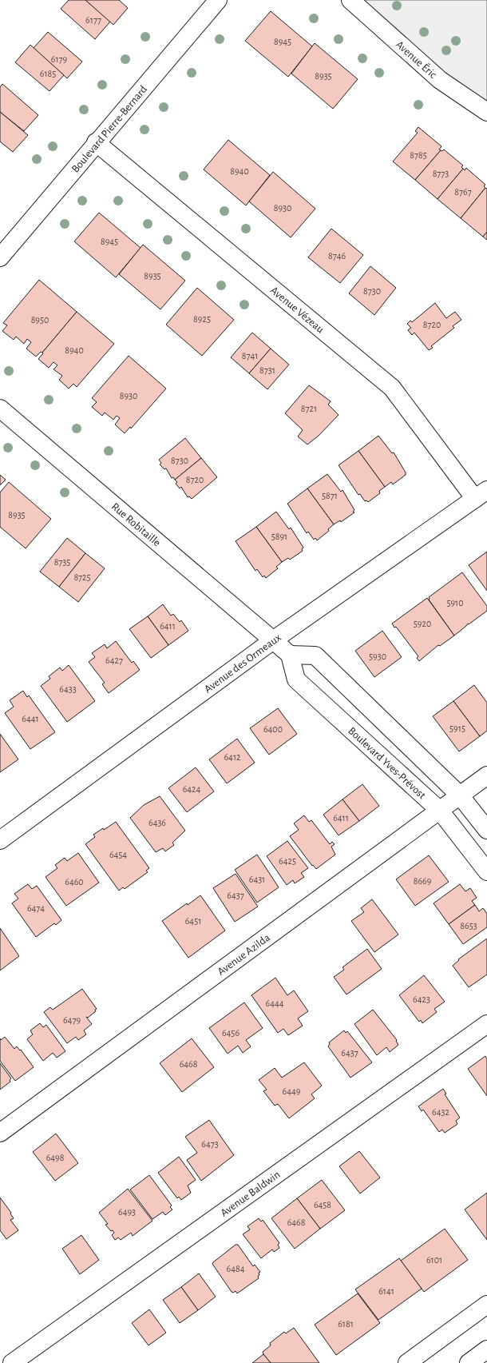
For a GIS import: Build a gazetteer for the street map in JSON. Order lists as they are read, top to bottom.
{
  "streets": {
    "street": [
      "Avenue Éric",
      "Boulevard Pierre-Bernard",
      "Avenue Vézeau",
      "Rue Robitaille",
      "Avenue des Ormeaux",
      "Boulevard Yves-Prévost",
      "Avenue Azilda",
      "Avenue Baldwin"
    ]
  },
  "crossings": [
    ["Boulevard Pierre-Bernard", "Avenue Vézeau"],
    ["Avenue Vézeau", "Avenue des Ormeaux"],
    ["Rue Robitaille", "Avenue des Ormeaux"],
    ["Boulevard Yves-Prévost", "Avenue Azilda"]
  ],
  "house_numbers": [
    "6177",
    "8945",
    "6179",
    "6185",
    "8935",
    "8785",
    "8940",
    "8773",
    "8767",
    "8930",
    "8945",
    "8746",
    "8935",
    "8730",
    "8925",
    "8950",
    "8720",
    "8940",
    "8741",
    "8731",
    "8930",
    "8721",
    "8730",
    "8720",
    "5871",
    "8935",
    "5891",
    "8735",
    "8725",
    "5910",
    "5920",
    "6411",
    "5930",
    "6427",
    "6433",
    "6441",
    "5915",
    "6400",
    "6412",
    "6424",
    "6411",
    "6436",
    "6454",
    "6425",
    "6431",
    "8669",
    "6460",
    "6437",
    "6474",
    "6451",
    "8653",
    "6423",
    "6444",
    "6479",
    "6456",
    "6437",
    "6468",
    "6449",
    "6432",
    "6473",
    "6498",
    "6458",
    "6493",
    "6468",
    "6101",
    "6484",
    "6141",
    "6181"
  ]
}
